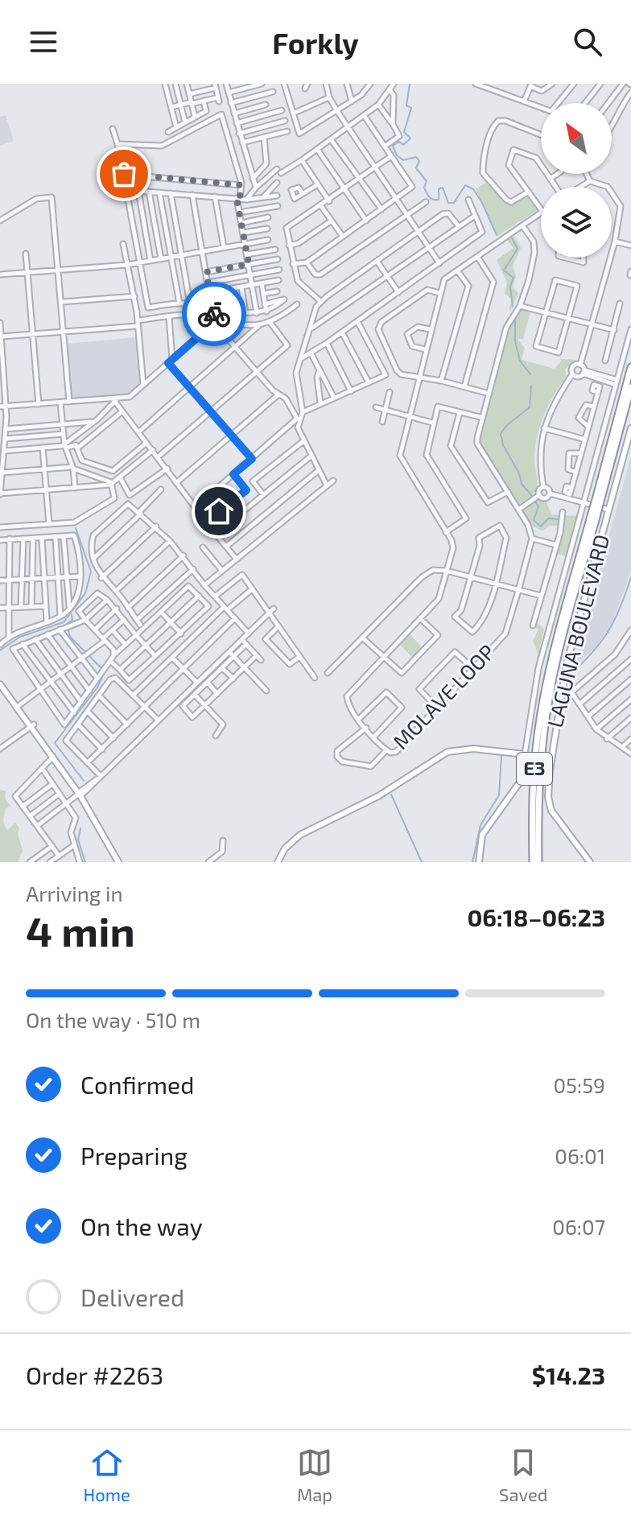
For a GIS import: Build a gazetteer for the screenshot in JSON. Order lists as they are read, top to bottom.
{
  "streets": {
    "highway": ["E3"],
    "main road": ["LAGUNA BOULEVARD"],
    "street": ["MOLAVE LOOP"]
  },
  "north": "top left",
  "page": {
    "header": "Forkly",
    "heading": ["4 min", "Arriving in", "06:18–06:23"],
    "panel": ["Order #2263", "$14.23"],
    "bar": "On the way · 510 m",
    "list": [
      ["Confirmed", "05:59"],
      ["Preparing", "06:01"],
      ["On the way", "06:07"],
      "Delivered"
    ],
    "tabs": ["Home", "Map", "Saved"]
  }
}
